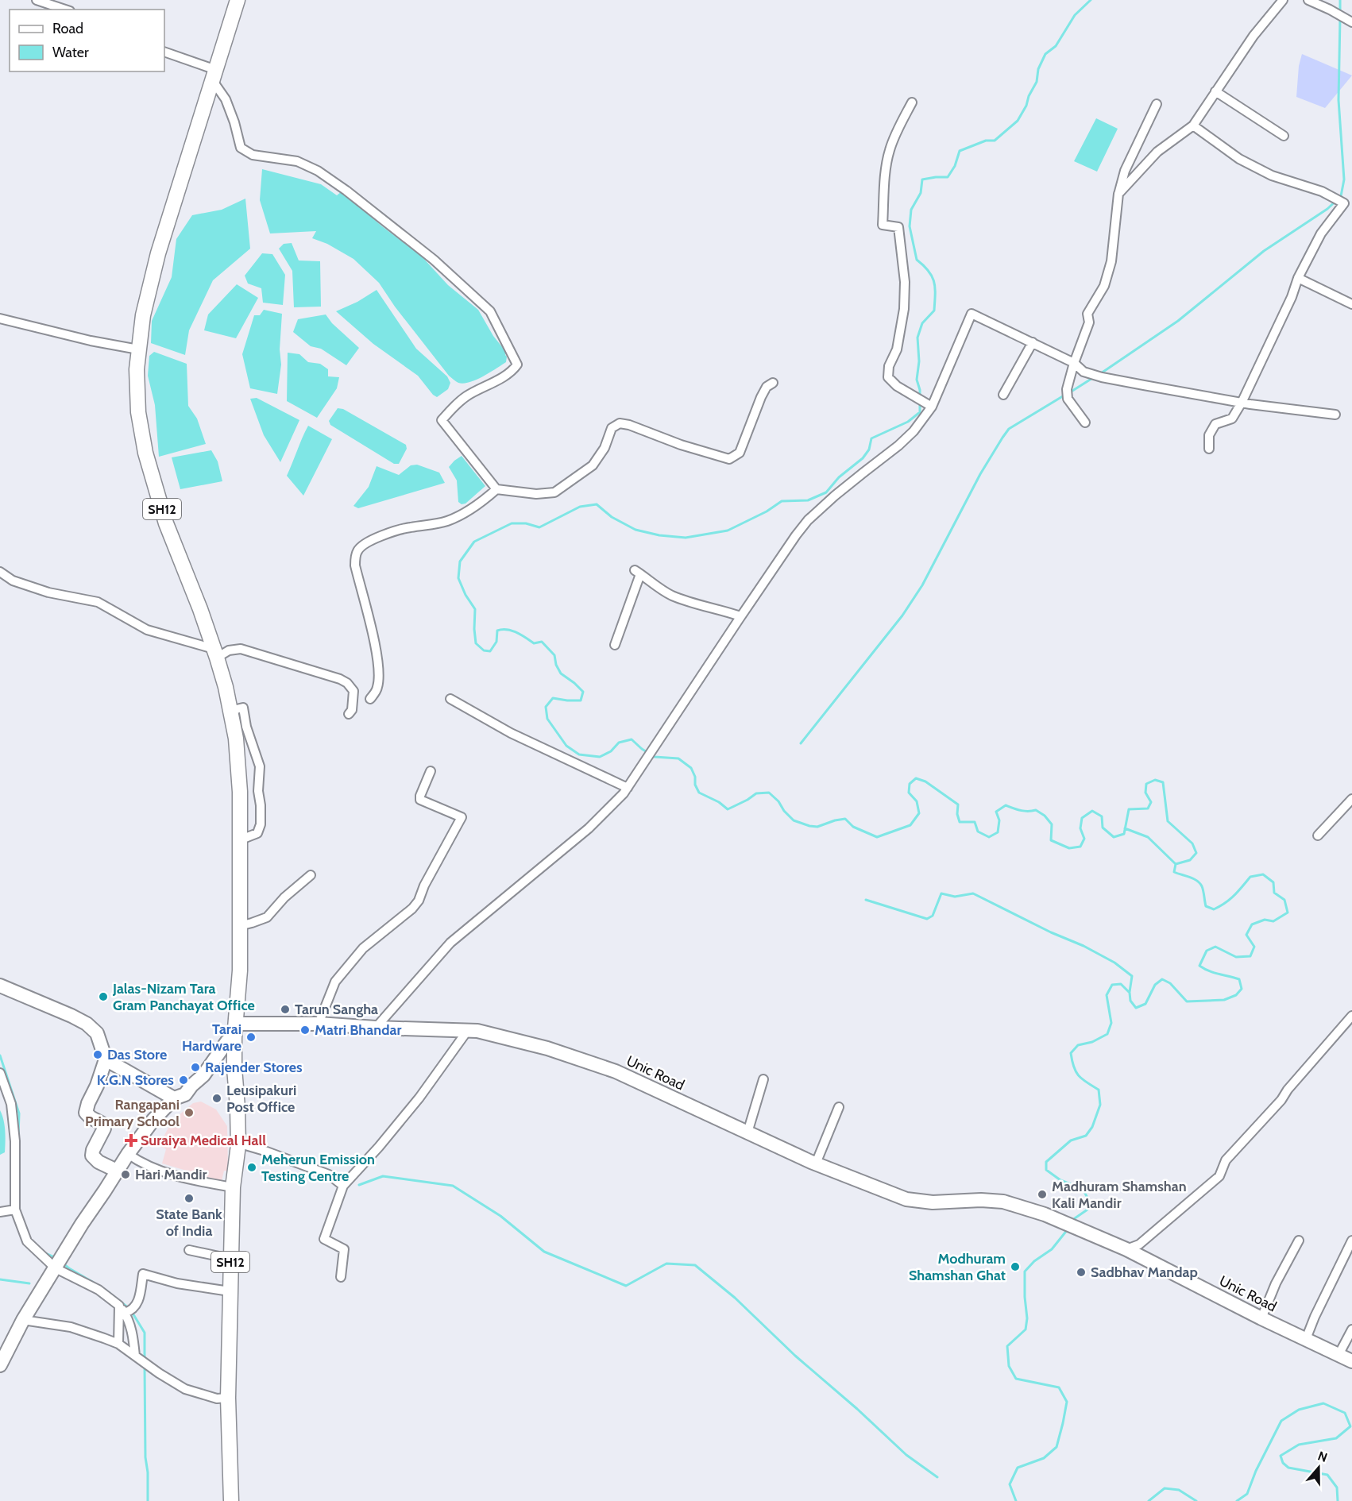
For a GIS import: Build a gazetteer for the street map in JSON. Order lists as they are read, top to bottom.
{
  "streets": {
    "main road": ["SH12", "Unic Road"]
  },
  "crossings": [
    ["SH12", "Unic Road"]
  ],
  "places": {
    "other": [
      "Jalas-Nizam Tara Gram Panchayat Office",
      "Tarun Sangha",
      "Matri Bhandar",
      "Tarai Hardware",
      "Das Store",
      "Rajender Stores",
      "K.G.N Stores",
      "Leusipakuri Post Office",
      "Rangapani Primary School",
      "Meherun Emission Testing Centre",
      "Hari Mandir",
      "Madhuram Shamshan Kali Mandir",
      "State Bank of India",
      "Modhuram Shamshan Ghat",
      "Sadbhav Mandap"
    ],
    "health": ["Suraiya Medical Hall"]
  },
  "legend": ["Road", "Water"],
  "north": "top"
}
